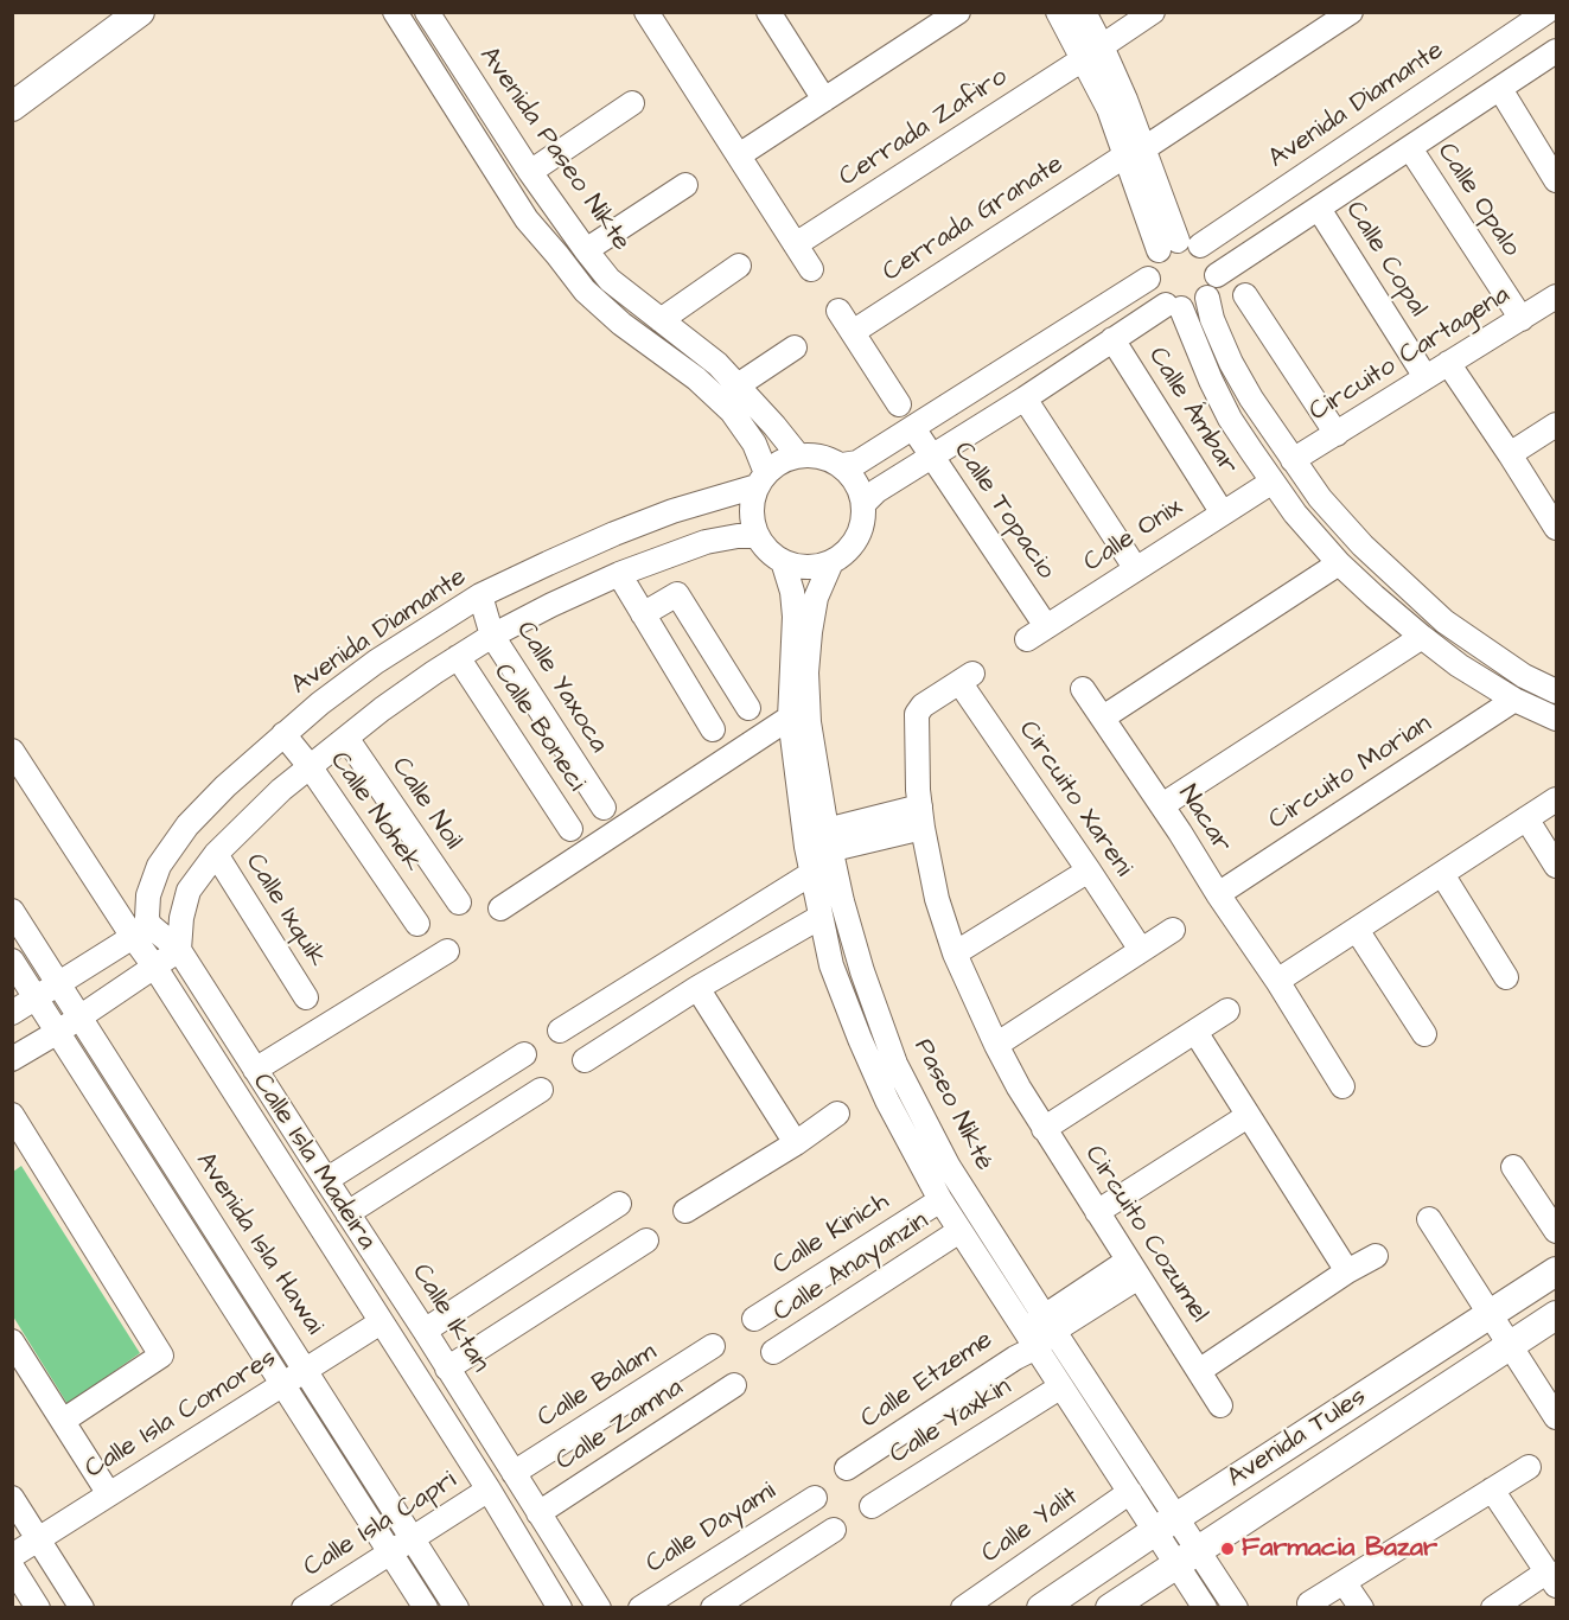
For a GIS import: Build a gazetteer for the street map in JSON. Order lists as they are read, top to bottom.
{
  "streets": {
    "main road": ["Avenida Tules"],
    "street": [
      "Avenida Diamante",
      "Cerrada Zafiro",
      "Avenida Paseo Nikte",
      "Calle Opalo",
      "Cerrada Granate",
      "Calle Copal",
      "Circuito Cartagena",
      "Calle Ámbar",
      "Calle Topacio",
      "Calle Onix",
      "Calle Yaxoca",
      "Calle Boneci",
      "Circuito Morian",
      "Circuito Xareni",
      "Calle Noil",
      "Calle Nohek",
      "Nacar",
      "Calle Ixquik",
      "Paseo Nikté",
      "Calle Isla Madeira",
      "Calle Kinich",
      "Circuito Cozumel",
      "Avenida Isla Hawai",
      "Calle Anayanzin",
      "Calle Iktan",
      "Calle Etzeme",
      "Calle Balam",
      "Calle Isla Comores",
      "Calle Yaxkin",
      "Calle Zamna",
      "Calle Isla Capri",
      "Calle Yalit",
      "Calle Dayami"
    ]
  },
  "crossings": [
    ["Avenida Diamante", "Avenida Paseo Nikte"],
    ["Avenida Diamante", "Calle Yaxoca"],
    ["Avenida Diamante", "Calle Nohek"],
    ["Avenida Diamante", "Paseo Nikté"],
    ["Avenida Diamante", "Calle Isla Madeira"],
    ["Avenida Diamante", "Calle Iktan"],
    ["Avenida Paseo Nikte", "Paseo Nikté"],
    ["Calle Opalo", "Circuito Cartagena"],
    ["Calle Copal", "Circuito Cartagena"],
    ["Calle Ámbar", "Calle Onix"],
    ["Calle Topacio", "Calle Onix"],
    ["Circuito Morian", "Nacar"],
    ["Circuito Xareni", "Circuito Cozumel"],
    ["Paseo Nikté", "Calle Kinich"],
    ["Paseo Nikté", "Calle Anayanzin"],
    ["Paseo Nikté", "Calle Etzeme"],
    ["Paseo Nikté", "Calle Yaxkin"],
    ["Paseo Nikté", "Avenida Tules"],
    ["Paseo Nikté", "Calle Yalit"],
    ["Calle Isla Madeira", "Calle Iktan"],
    ["Calle Isla Madeira", "Calle Isla Comores"],
    ["Calle Isla Madeira", "Calle Isla Capri"],
    ["Circuito Cozumel", "Calle Etzeme"],
    ["Avenida Isla Hawai", "Calle Isla Comores"],
    ["Avenida Isla Hawai", "Calle Isla Capri"],
    ["Calle Iktan", "Calle Balam"],
    ["Calle Iktan", "Calle Zamna"]
  ],
  "places": ["Farmacia Bazar"]
}
